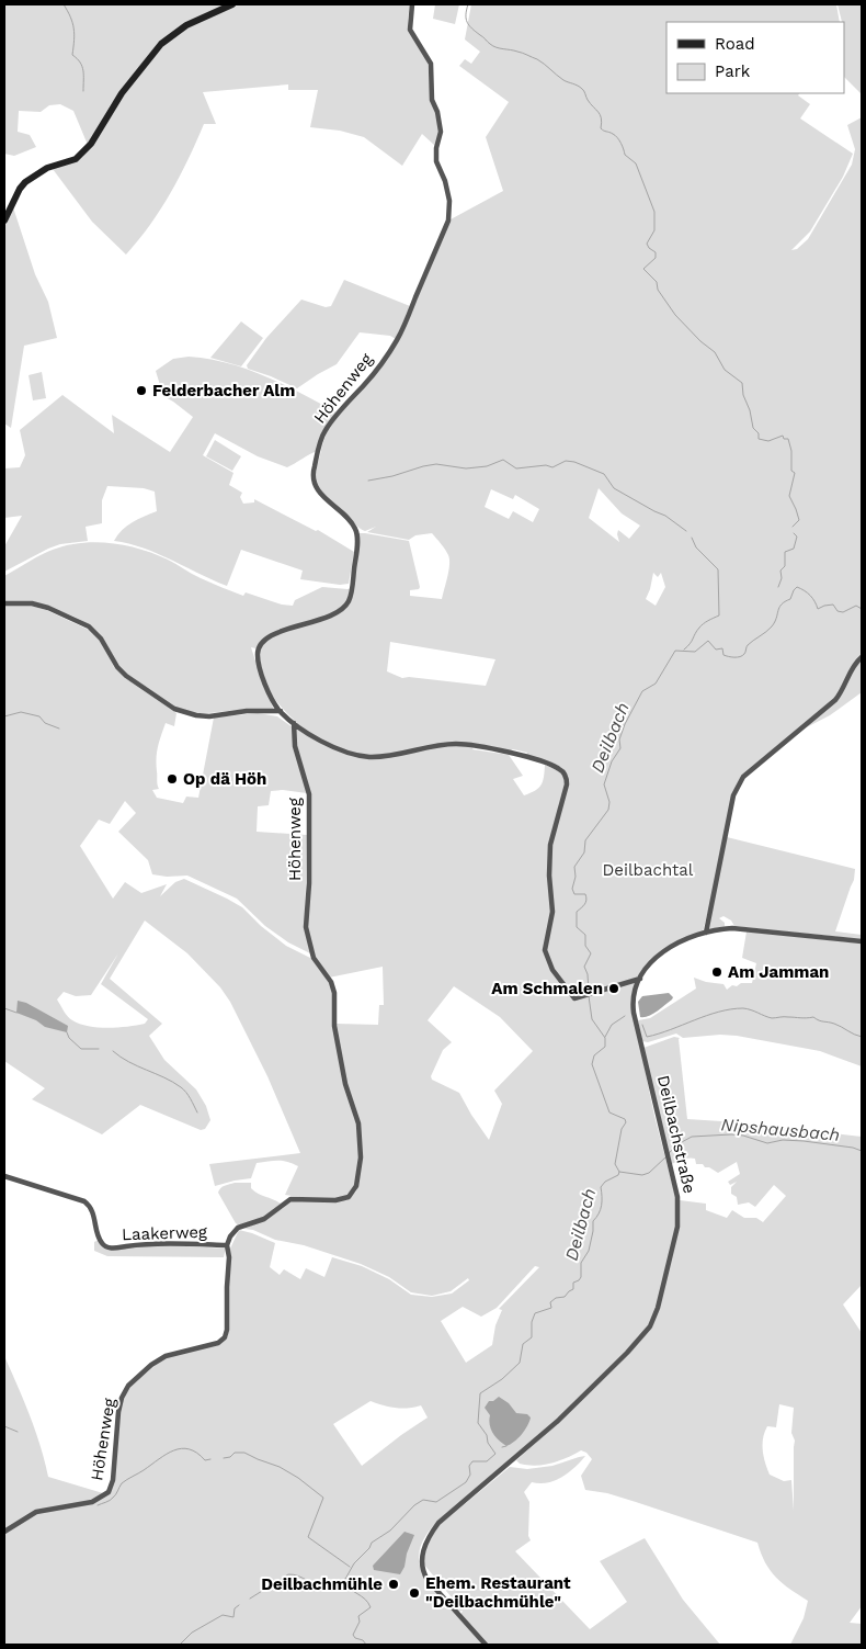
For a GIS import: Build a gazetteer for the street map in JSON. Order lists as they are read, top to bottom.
{
  "streets": {
    "street": ["Höhenweg", "Deilbachstraße", "Laakerweg"]
  },
  "crossings": [
    ["Höhenweg", "Laakerweg"]
  ],
  "water": ["Deilbach", "Nipshausbach"],
  "parks": ["Deilbachtal"],
  "places": [
    "Felderbacher Alm",
    "Op dä Höh",
    "Am Jamman",
    "Am Schmalen",
    "Deilbachmühle",
    "Ehem. Restaurant \"Deilbachmühle\""
  ],
  "legend": ["Road", "Park"]
}
